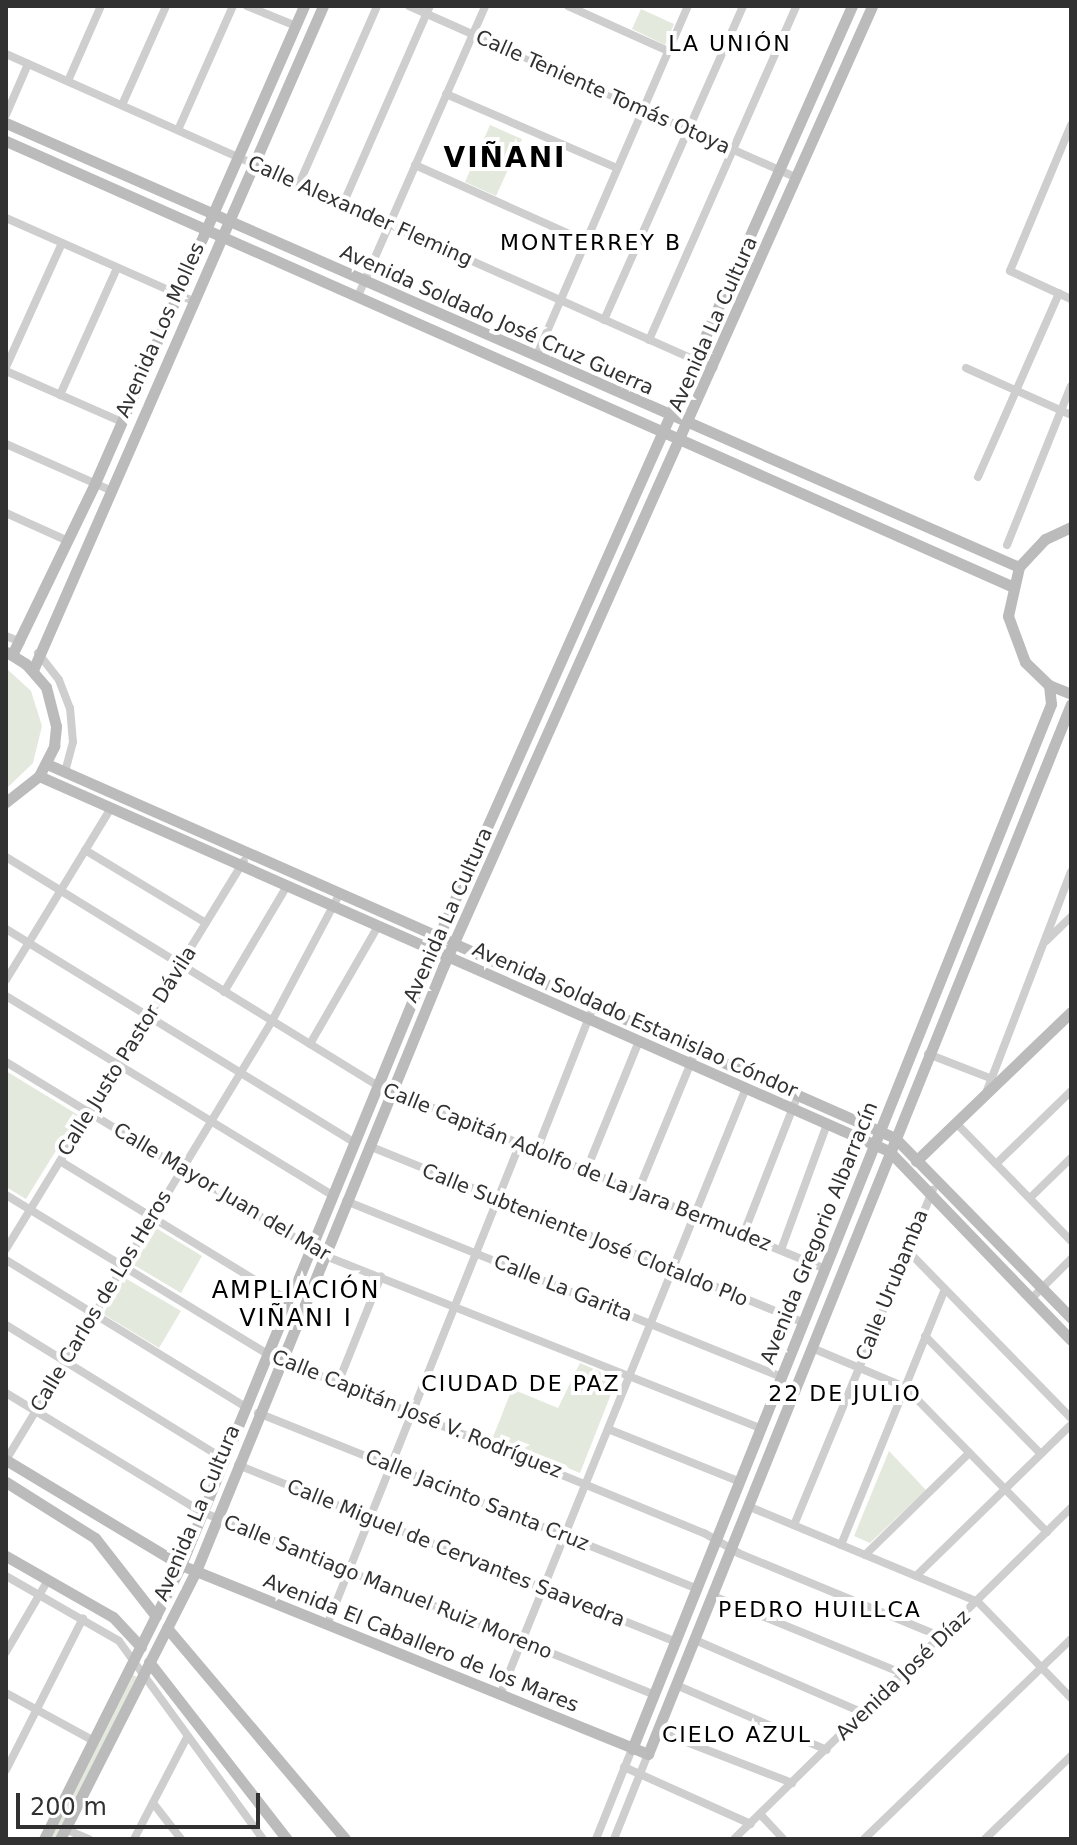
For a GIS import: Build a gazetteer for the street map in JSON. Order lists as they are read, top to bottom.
{
  "streets": {
    "street": [
      "Calle Teniente Tomás Otoya",
      "Calle Alexander Fleming",
      "Avenida Soldado José Cruz Guerra",
      "Avenida La Cultura",
      "Avenida Los Molles",
      "Avenida Soldado Estanislao Cóndor",
      "Calle Justo Pastor Dávila",
      "Calle Capitán Adolfo de La Jara Bermudez",
      "Calle Mayor Juan del Mar",
      "Avenida Gregorio Albarracín",
      "Calle Subteniente José Clotaldo Plo",
      "Calle Urubamba",
      "Calle La Garita",
      "Calle Carlos de Los Heros",
      "Calle Capitán José V. Rodríguez",
      "Calle Jacinto Santa Cruz",
      "Calle Miguel de Cervantes Saavedra",
      "Calle Santiago Manuel Ruiz Moreno",
      "Avenida El Caballero de los Mares",
      "Avenida José Díaz"
    ]
  },
  "crossings": [
    ["Calle Teniente Tomás Otoya", "Avenida La Cultura"],
    ["Calle Alexander Fleming", "Avenida La Cultura"],
    ["Calle Alexander Fleming", "Avenida Los Molles"],
    ["Avenida Soldado José Cruz Guerra", "Avenida La Cultura"],
    ["Avenida Soldado José Cruz Guerra", "Avenida Los Molles"],
    ["Avenida La Cultura", "Avenida Soldado Estanislao Cóndor"],
    ["Avenida La Cultura", "Calle Capitán Adolfo de La Jara Bermudez"],
    ["Avenida La Cultura", "Calle Mayor Juan del Mar"],
    ["Avenida La Cultura", "Calle Subteniente José Clotaldo Plo"],
    ["Avenida La Cultura", "Calle La Garita"],
    ["Avenida La Cultura", "Calle Capitán José V. Rodríguez"],
    ["Avenida La Cultura", "Calle Jacinto Santa Cruz"],
    ["Avenida La Cultura", "Calle Miguel de Cervantes Saavedra"],
    ["Avenida La Cultura", "Calle Santiago Manuel Ruiz Moreno"],
    ["Avenida La Cultura", "Avenida El Caballero de los Mares"],
    ["Avenida Soldado Estanislao Cóndor", "Calle Justo Pastor Dávila"],
    ["Avenida Soldado Estanislao Cóndor", "Avenida Gregorio Albarracín"],
    ["Avenida Soldado Estanislao Cóndor", "Calle Urubamba"],
    ["Avenida Soldado Estanislao Cóndor", "Calle Carlos de Los Heros"],
    ["Calle Justo Pastor Dávila", "Calle Capitán Adolfo de La Jara Bermudez"],
    ["Calle Justo Pastor Dávila", "Calle Mayor Juan del Mar"],
    ["Calle Justo Pastor Dávila", "Calle Capitán José V. Rodríguez"],
    ["Calle Capitán Adolfo de La Jara Bermudez", "Avenida Gregorio Albarracín"],
    ["Calle Capitán Adolfo de La Jara Bermudez", "Calle Carlos de Los Heros"],
    ["Calle Mayor Juan del Mar", "Avenida Gregorio Albarracín"],
    ["Calle Mayor Juan del Mar", "Calle Carlos de Los Heros"],
    ["Avenida Gregorio Albarracín", "Calle Subteniente José Clotaldo Plo"],
    ["Avenida Gregorio Albarracín", "Calle La Garita"],
    ["Avenida Gregorio Albarracín", "Calle Capitán José V. Rodríguez"],
    ["Avenida Gregorio Albarracín", "Calle Jacinto Santa Cruz"],
    ["Avenida Gregorio Albarracín", "Calle Miguel de Cervantes Saavedra"],
    ["Avenida Gregorio Albarracín", "Calle Santiago Manuel Ruiz Moreno"],
    ["Avenida Gregorio Albarracín", "Avenida El Caballero de los Mares"],
    ["Calle Carlos de Los Heros", "Calle Capitán José V. Rodríguez"],
    ["Calle Carlos de Los Heros", "Calle Santiago Manuel Ruiz Moreno"],
    ["Calle Carlos de Los Heros", "Avenida El Caballero de los Mares"],
    ["Calle Capitán José V. Rodríguez", "Avenida José Díaz"]
  ],
  "districts": [
    "LA UNIÓN",
    "VIÑANI",
    "MONTERREY B",
    "AMPLIACIÓN VIÑANI I",
    "CIUDAD DE PAZ",
    "22 DE JULIO",
    "PEDRO HUILLCA",
    "CIELO AZUL"
  ],
  "scale_bar": "200 m"
}
